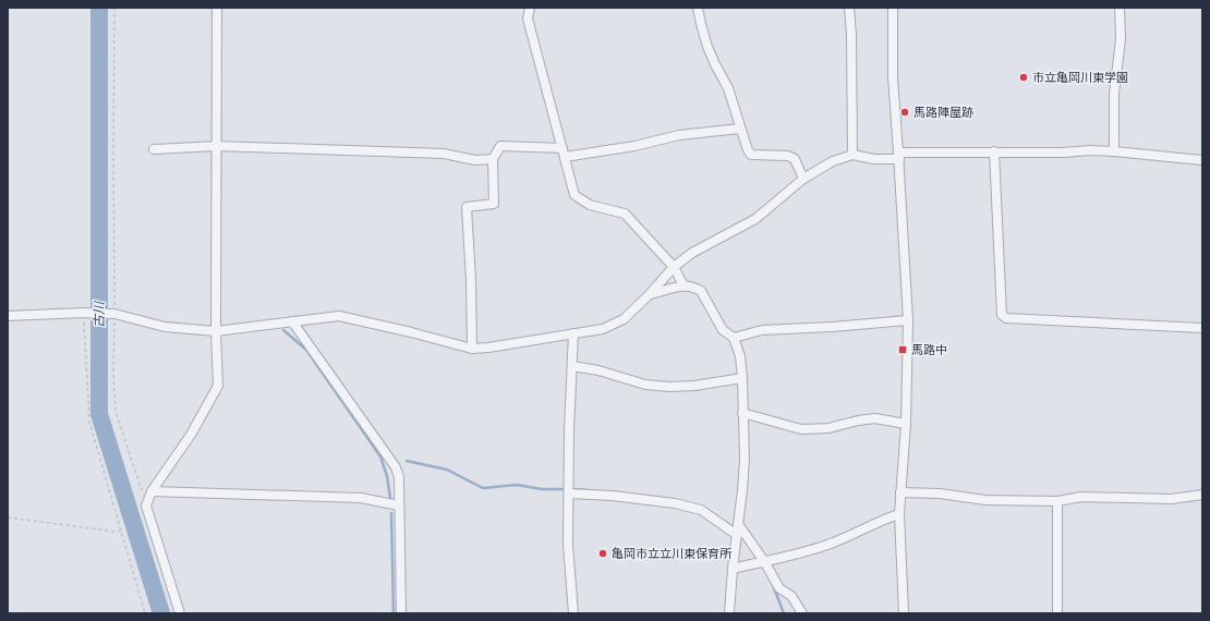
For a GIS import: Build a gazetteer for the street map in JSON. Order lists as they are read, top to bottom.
{
  "water": ["古川"],
  "places": {
    "other": ["市立亀岡川東学園", "馬路陣屋跡", "亀岡市立立川東保育所"],
    "transit": ["馬路中"]
  }
}
